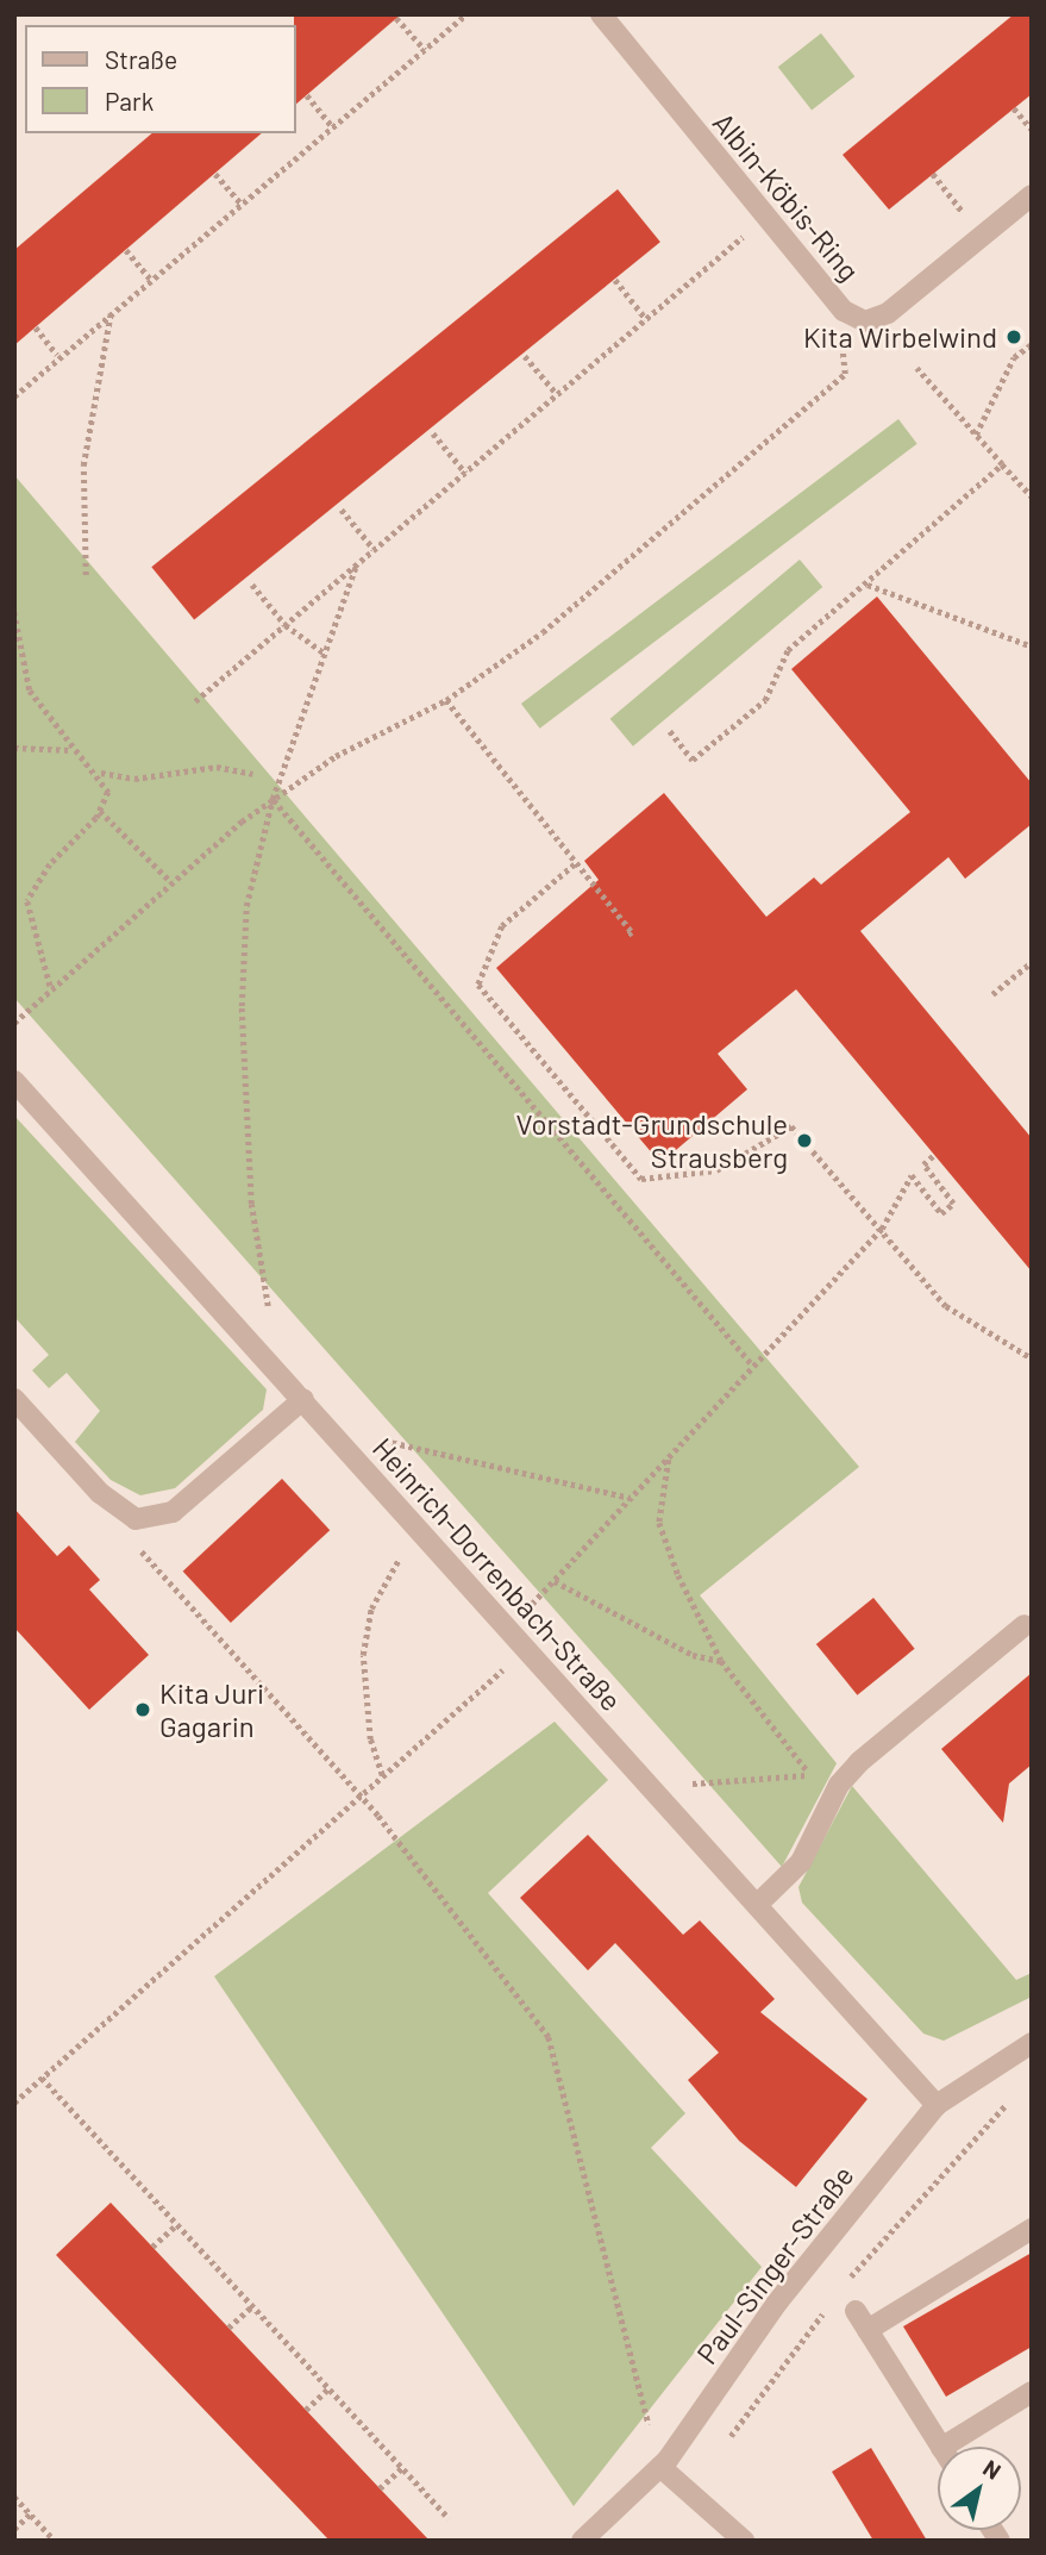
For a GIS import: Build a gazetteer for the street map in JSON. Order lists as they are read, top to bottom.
{
  "streets": {
    "street": ["Albin-Köbis-Ring", "Heinrich-Dorrenbach-Straße", "Paul-Singer-Straße"]
  },
  "crossings": [
    ["Heinrich-Dorrenbach-Straße", "Paul-Singer-Straße"]
  ],
  "places": ["Kita Wirbelwind", "Vorstadt-Grundschule Strausberg", "Kita Juri Gagarin"],
  "legend": ["Straße", "Park"],
  "north": "top right"
}
